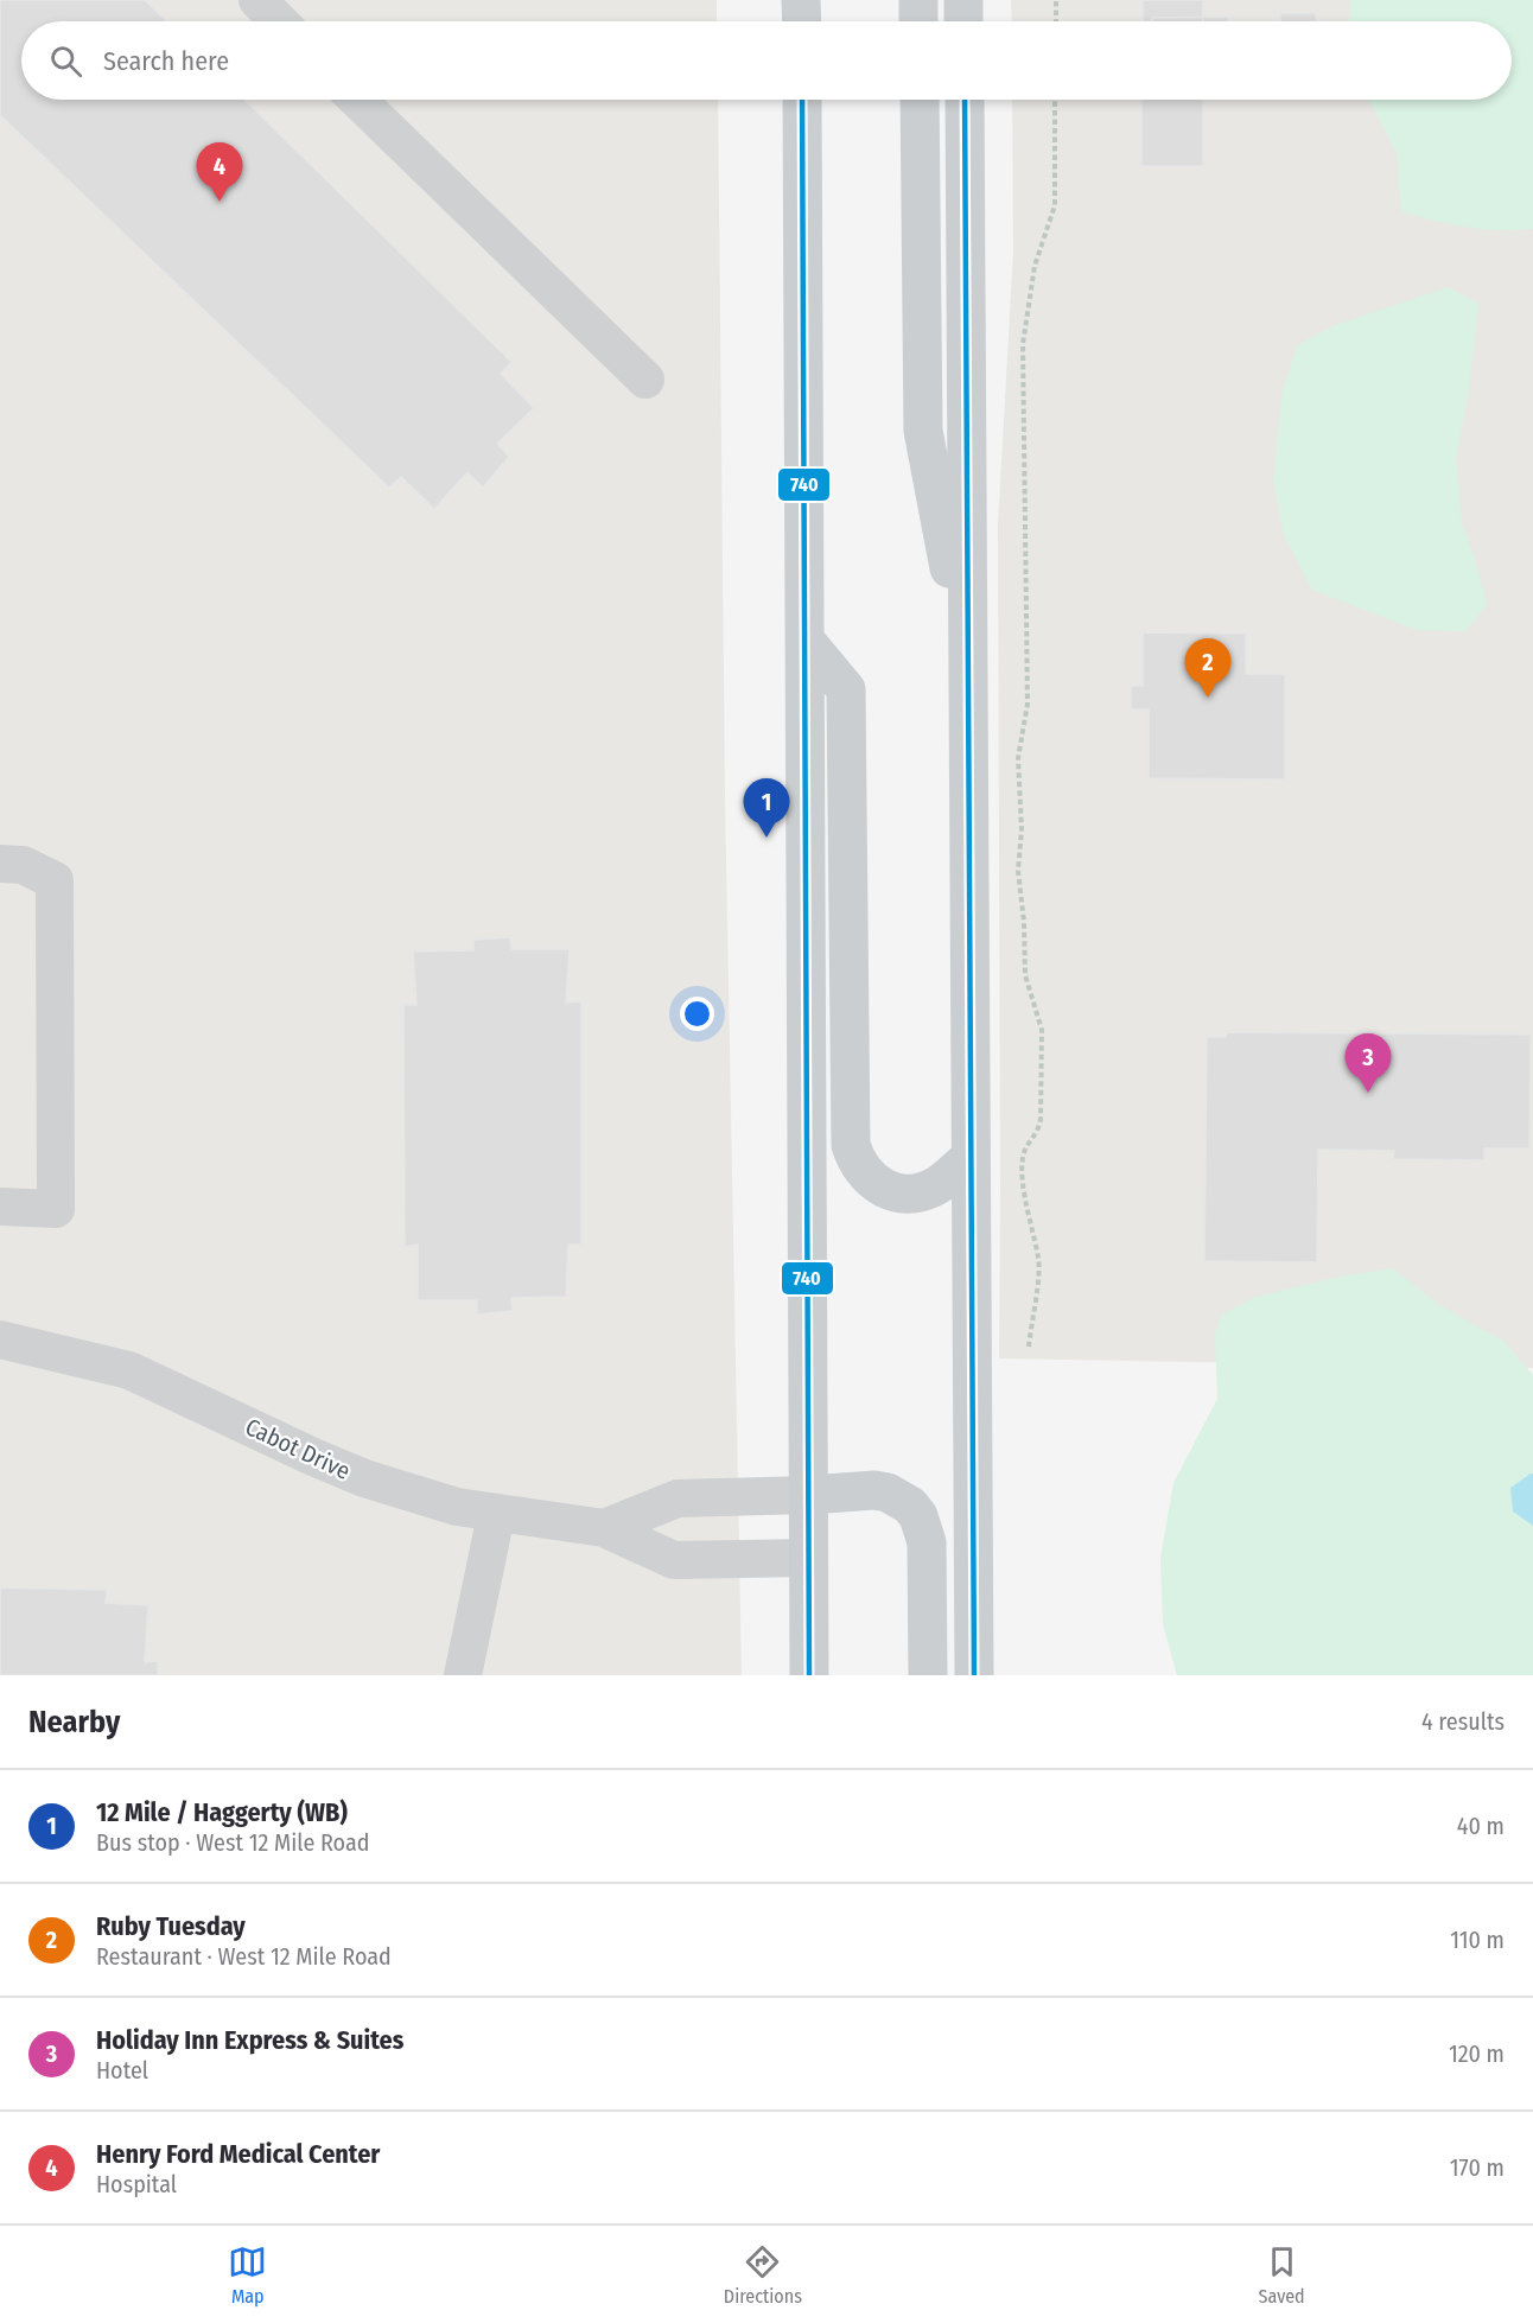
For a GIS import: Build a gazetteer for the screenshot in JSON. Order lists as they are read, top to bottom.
{
  "streets": {
    "street": ["Cabot Drive"]
  },
  "lines": ["transit line 740"],
  "page": {
    "search": "Search here",
    "pins": [
      "4",
      "2",
      "1",
      "3"
    ],
    "heading": ["Nearby", "4 results"],
    "list": [
      {
        "mark": "1",
        "name": "12 Mile / Haggerty (WB)",
        "note": "Bus stop · West 12 Mile Road",
        "value": "40 m"
      },
      {
        "mark": "2",
        "name": "Ruby Tuesday",
        "note": "Restaurant · West 12 Mile Road",
        "value": "110 m"
      },
      {
        "mark": "3",
        "name": "Holiday Inn Express & Suites",
        "note": "Hotel",
        "value": "120 m"
      },
      {
        "mark": "4",
        "name": "Henry Ford Medical Center",
        "note": "Hospital",
        "value": "170 m"
      }
    ],
    "nav": ["Map", "Directions", "Saved"]
  }
}
